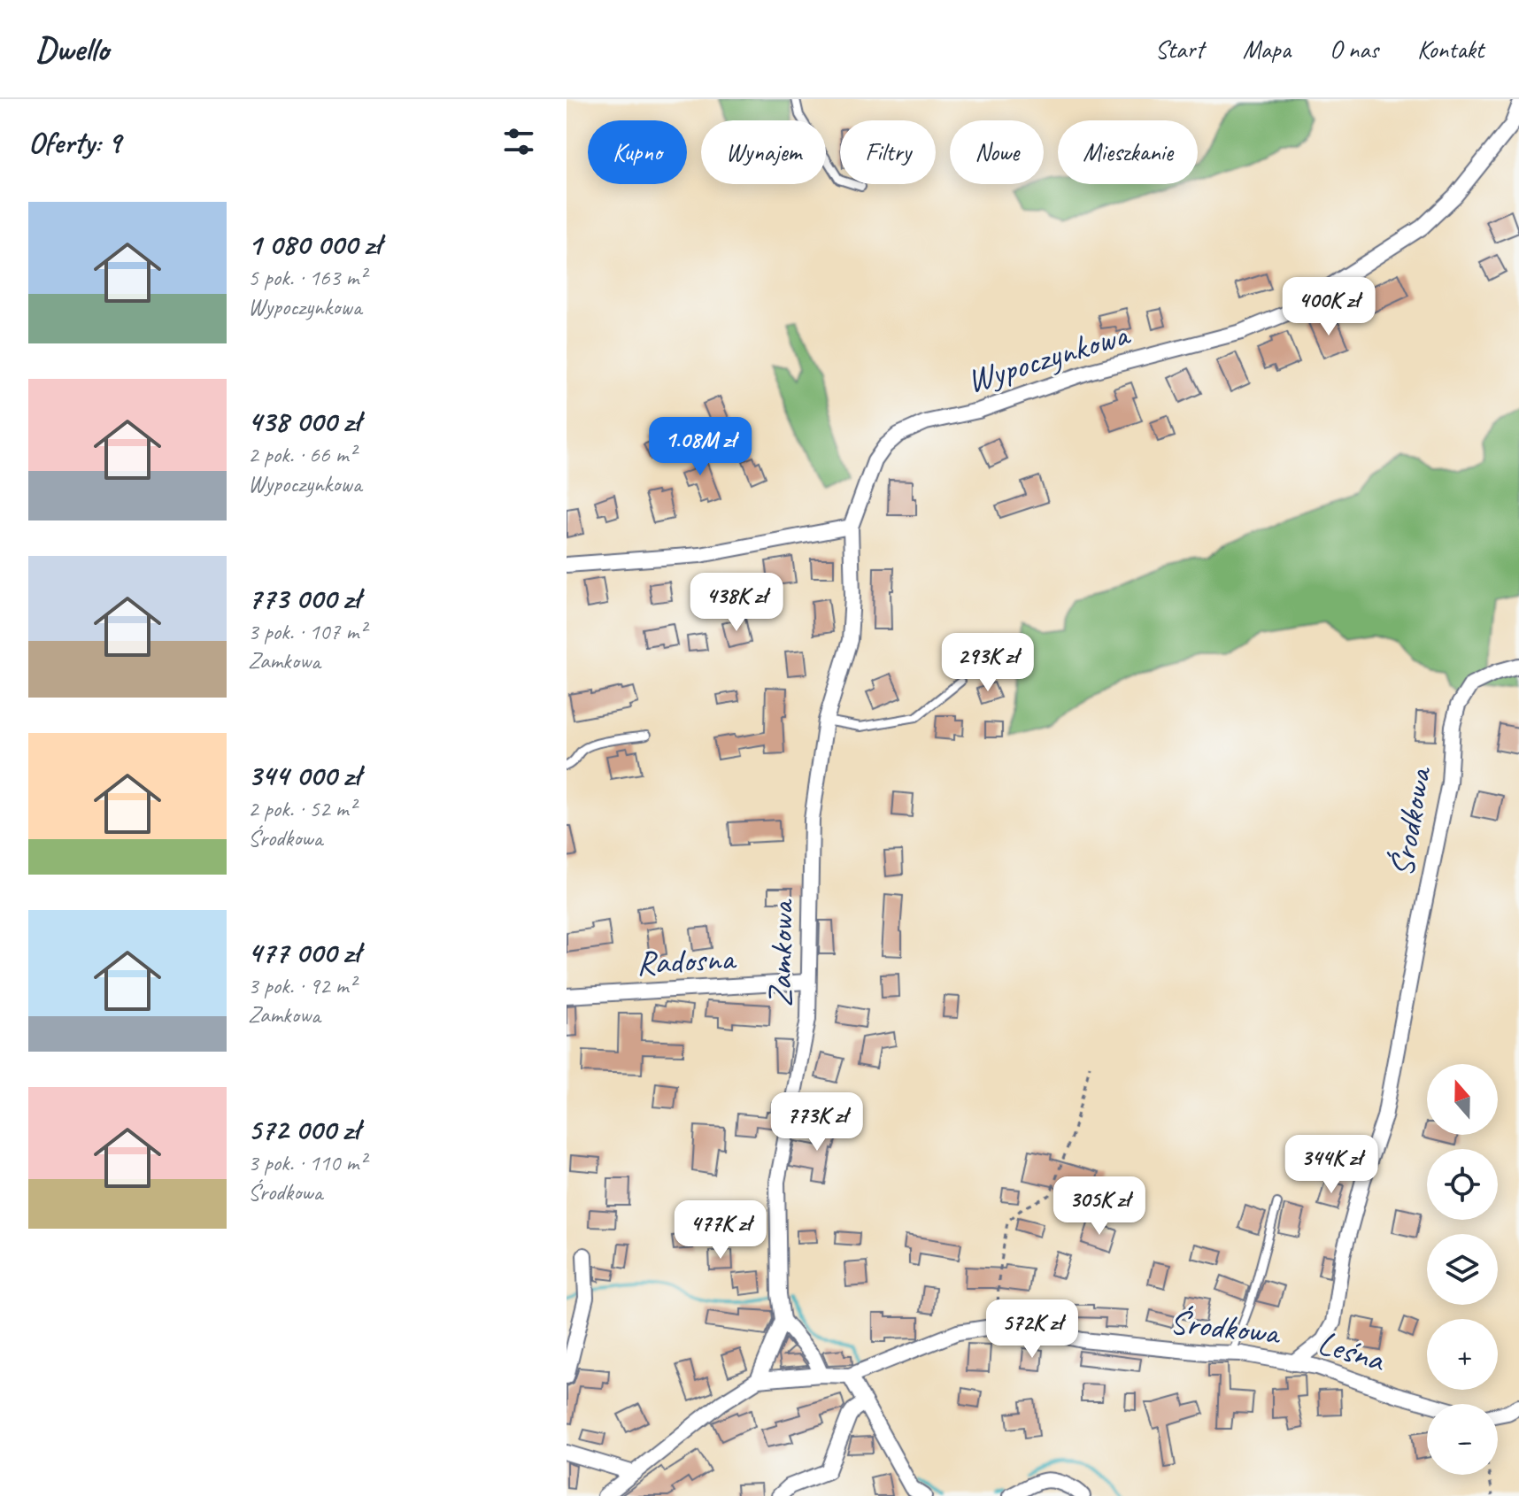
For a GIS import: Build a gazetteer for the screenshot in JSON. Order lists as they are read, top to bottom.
{
  "streets": {
    "street": [
      "Wypoczynkowa",
      "Środkowa",
      "Zamkowa",
      "Radosna",
      "Leśna"
    ]
  },
  "crossings": [
    ["Wypoczynkowa", "Zamkowa"],
    ["Środkowa", "Zamkowa"],
    ["Środkowa", "Leśna"],
    ["Zamkowa", "Radosna"]
  ],
  "north": "top",
  "page": {
    "header": "Dwello",
    "nav": [
      "Start",
      "Mapa",
      "O nas",
      "Kontakt"
    ],
    "heading": "Oferty: 9",
    "chip": [
      "Kupno",
      "Wynajem",
      "Filtry",
      "Nowe",
      "Mieszkanie"
    ],
    "list": [
      {
        "name": "1 080 000 zł",
        "note": "5 pok. · 163 m² · Wypoczynkowa"
      },
      {
        "name": "438 000 zł",
        "note": "2 pok. · 66 m² · Wypoczynkowa"
      },
      {
        "name": "773 000 zł",
        "note": "3 pok. · 107 m² · Zamkowa"
      },
      {
        "name": "344 000 zł",
        "note": "2 pok. · 52 m² · Środkowa"
      },
      {
        "name": "477 000 zł",
        "note": "3 pok. · 92 m² · Zamkowa"
      },
      {
        "name": "572 000 zł",
        "note": "3 pok. · 110 m² · Środkowa"
      }
    ],
    "price": [
      "400K zł",
      "1.08M zł",
      "438K zł",
      "293K zł",
      "773K zł",
      "344K zł",
      "305K zł",
      "477K zł",
      "572K zł"
    ],
    "map_buttons": ["+", "−"]
  }
}
